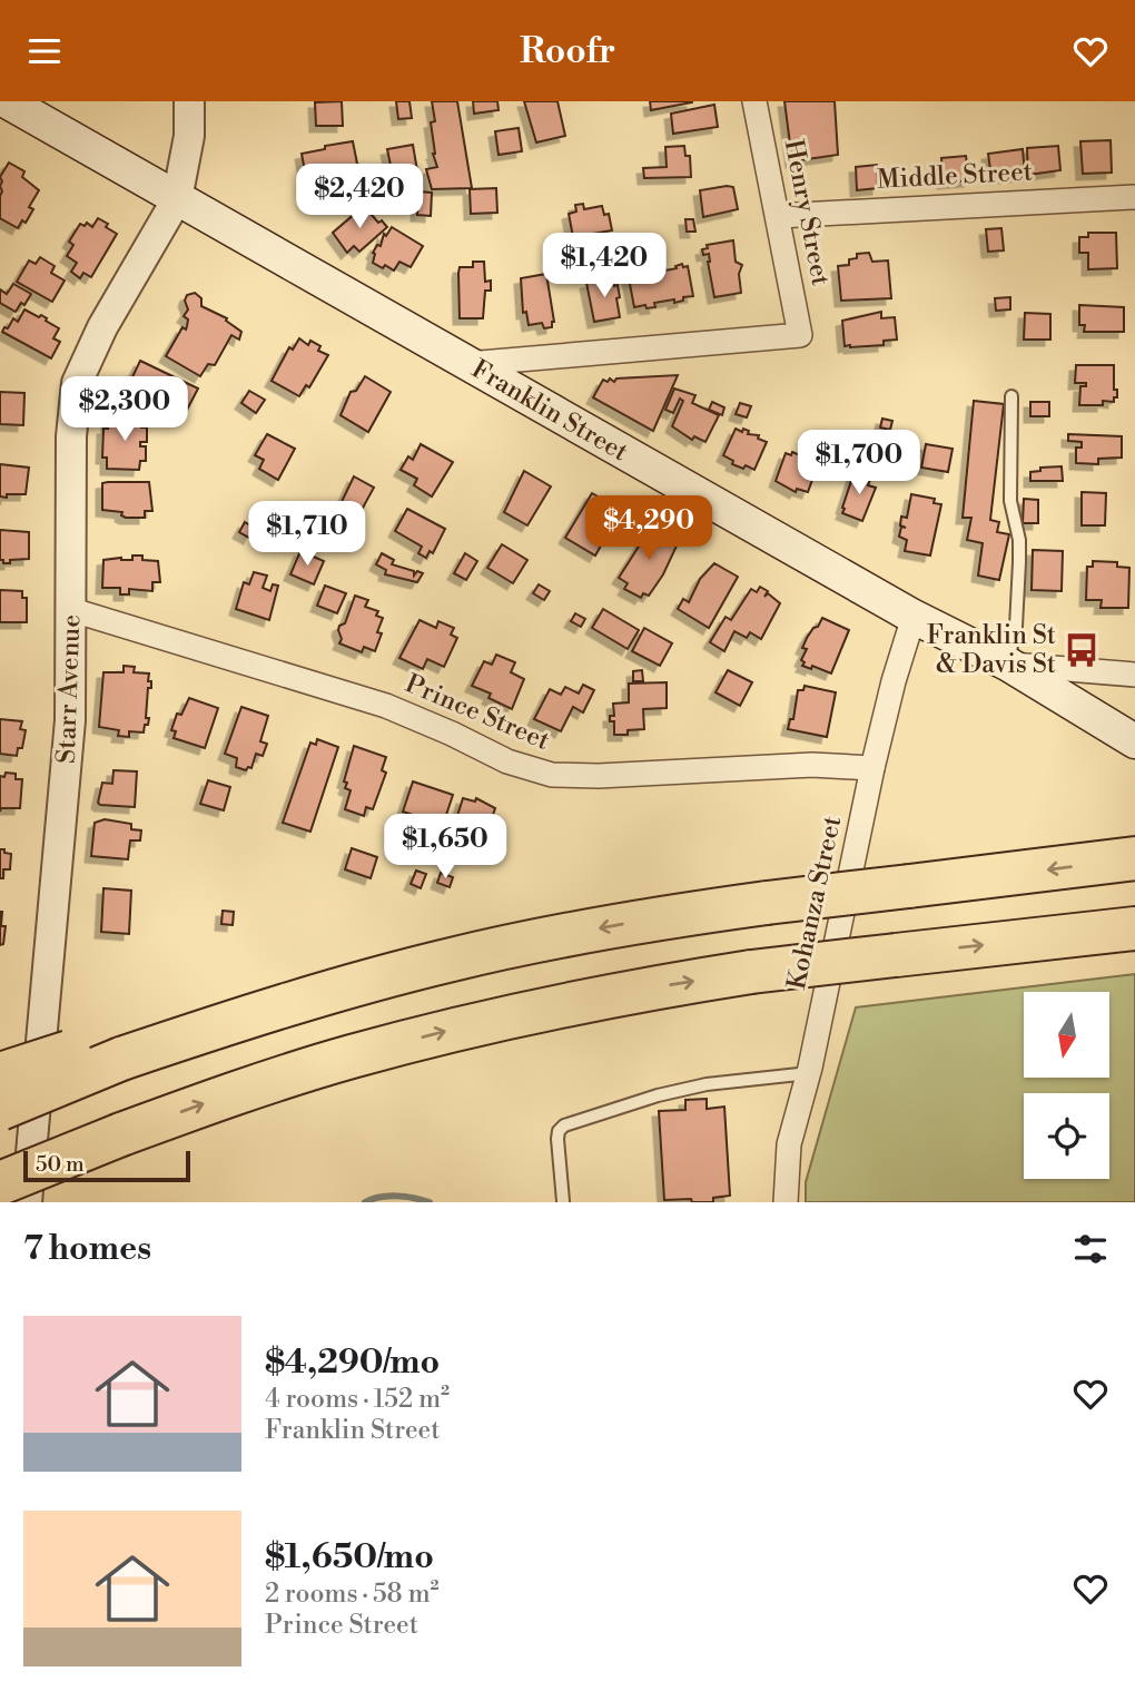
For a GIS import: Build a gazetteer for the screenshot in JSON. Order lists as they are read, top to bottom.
{
  "streets": {
    "main road": ["Franklin Street"],
    "street": [
      "Middle Street",
      "Henry Street",
      "Starr Avenue",
      "Prince Street",
      "Kohanza Street"
    ]
  },
  "crossings": [
    ["Middle Street", "Henry Street"],
    ["Henry Street", "Franklin Street"],
    ["Franklin Street", "Starr Avenue"],
    ["Franklin Street", "Kohanza Street"],
    ["Starr Avenue", "Prince Street"],
    ["Prince Street", "Kohanza Street"]
  ],
  "places": {
    "bus stop": ["Franklin St & Davis St"]
  },
  "scale_bar": "50 m",
  "north": "bottom",
  "page": {
    "header": "Roofr",
    "price": [
      "$2,420",
      "$1,420",
      "$2,300",
      "$1,700",
      "$4,290",
      "$1,710",
      "$1,650"
    ],
    "scale": "50 m",
    "heading": "7 homes",
    "list": [
      {
        "name": "$4,290/mo",
        "note": "4 rooms · 152 m² · Franklin Street"
      },
      {
        "name": "$1,650/mo",
        "note": "2 rooms · 58 m² · Prince Street"
      }
    ]
  }
}
